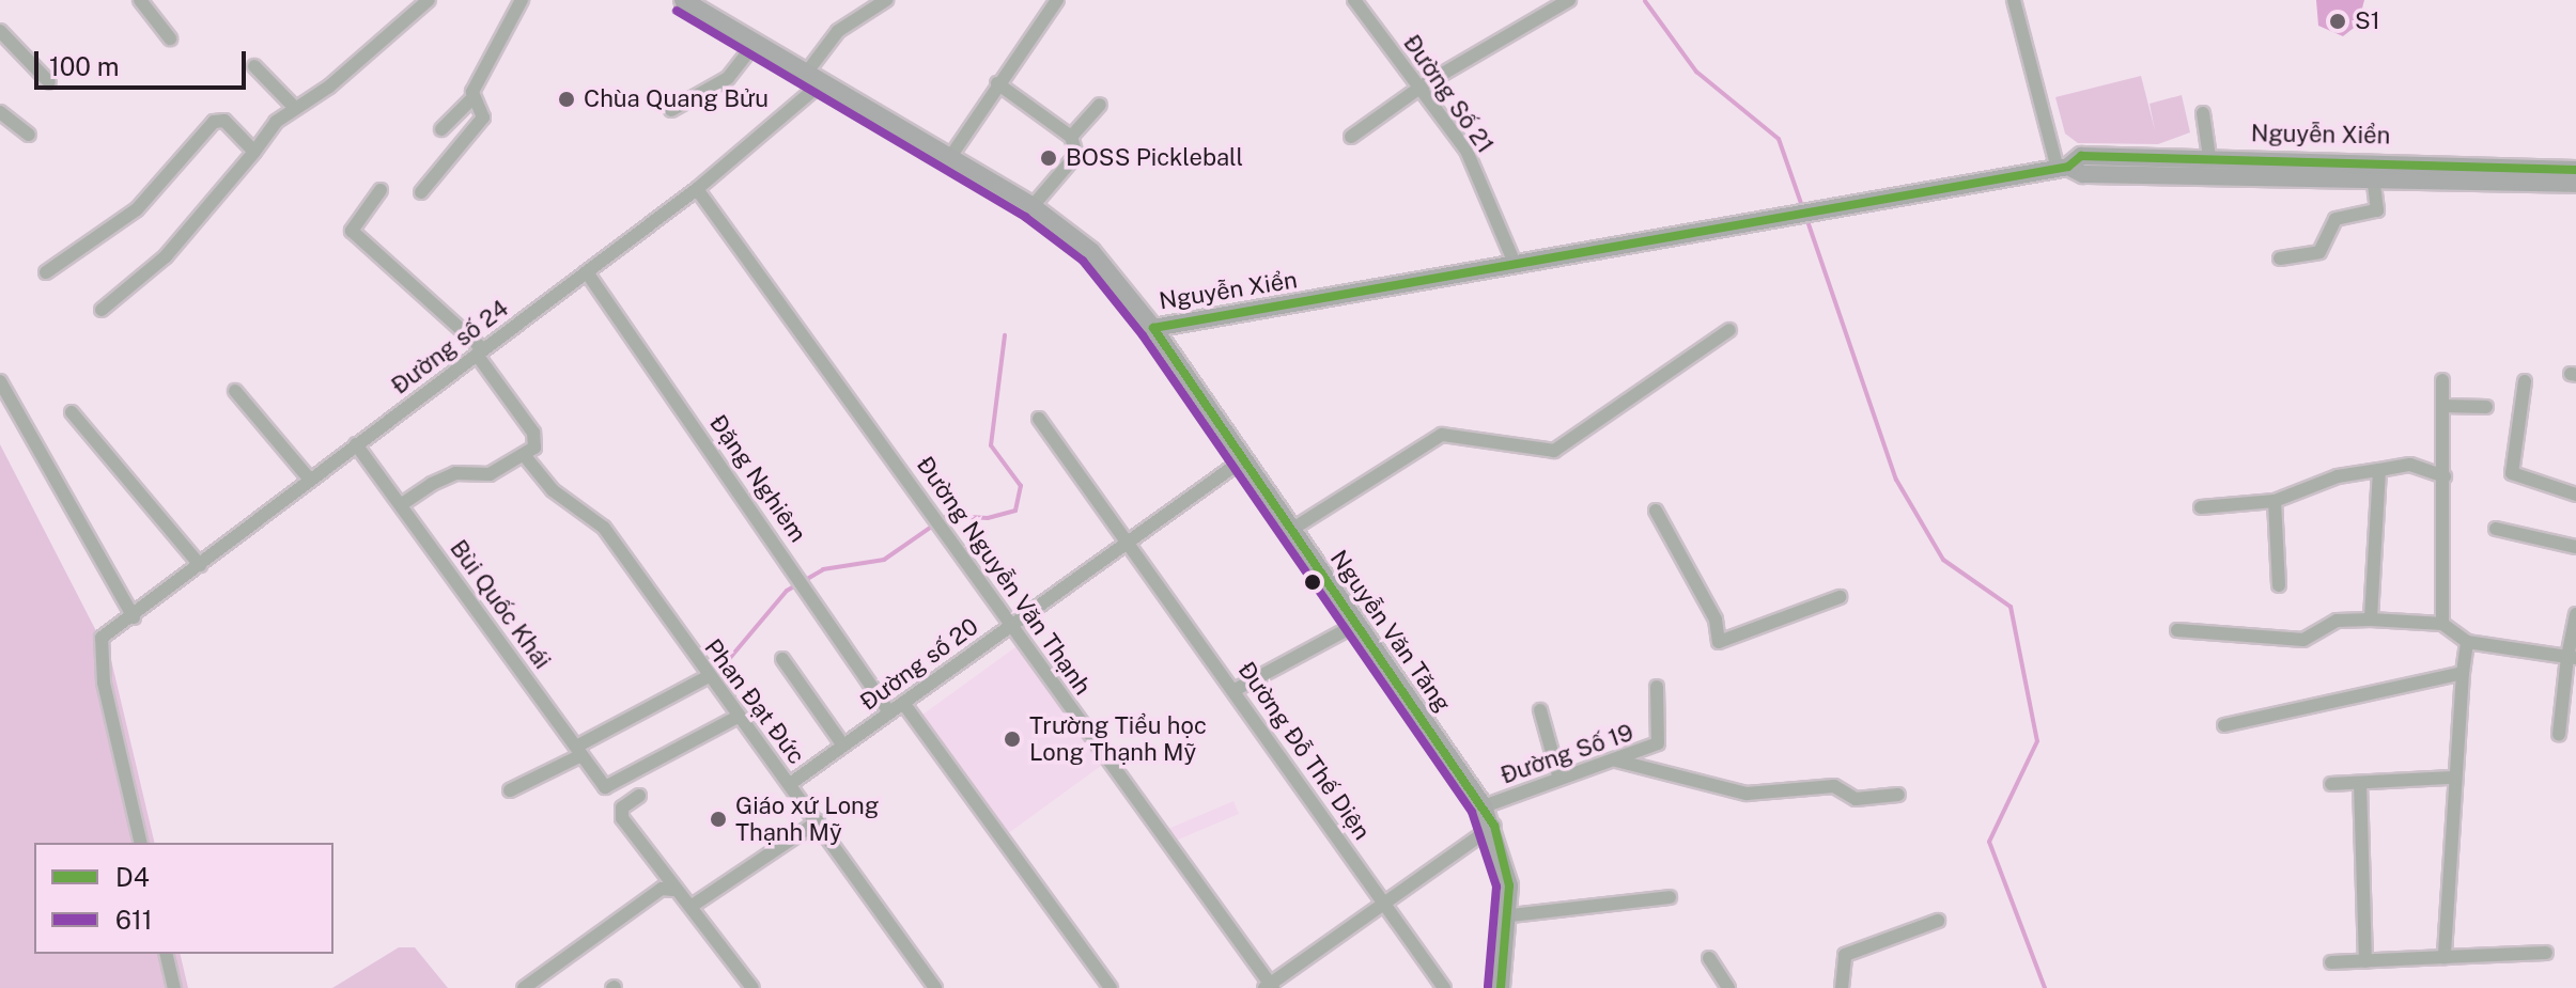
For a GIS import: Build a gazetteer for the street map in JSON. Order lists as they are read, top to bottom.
{
  "streets": {
    "main road": ["Nguyễn Xiển", "Nguyễn Văn Tăng"],
    "street": [
      "Đường Số 21",
      "Đường số 24",
      "Đặng Nghiêm",
      "Đường Nguyễn Văn Thạnh",
      "Bùi Quốc Khái",
      "Đường số 20",
      "Phan Đạt Đức",
      "Đường Đỗ Thế Diện",
      "Đường Số 19"
    ]
  },
  "crossings": [
    ["Đường Số 21", "Nguyễn Xiển"],
    ["Nguyễn Xiển", "Đường số 24"],
    ["Nguyễn Xiển", "Nguyễn Văn Tăng"],
    ["Đường số 24", "Đặng Nghiêm"],
    ["Đường số 24", "Đường Nguyễn Văn Thạnh"],
    ["Đường số 24", "Bùi Quốc Khái"],
    ["Đặng Nghiêm", "Đường số 20"],
    ["Đường Nguyễn Văn Thạnh", "Đường số 20"],
    ["Bùi Quốc Khái", "Phan Đạt Đức"],
    ["Nguyễn Văn Tăng", "Đường số 20"],
    ["Nguyễn Văn Tăng", "Đường Số 19"],
    ["Đường số 20", "Phan Đạt Đức"],
    ["Đường số 20", "Đường Đỗ Thế Diện"]
  ],
  "places": [
    "S1",
    "Chùa Quang Bửu",
    "BOSS Pickleball",
    "Trường Tiểu học Long Thạnh Mỹ",
    "Giáo xứ Long Thạnh Mỹ"
  ],
  "lines": ["transit line 611", "transit line D4"],
  "legend": ["D4", "611"],
  "scale_bar": "100 m"
}
